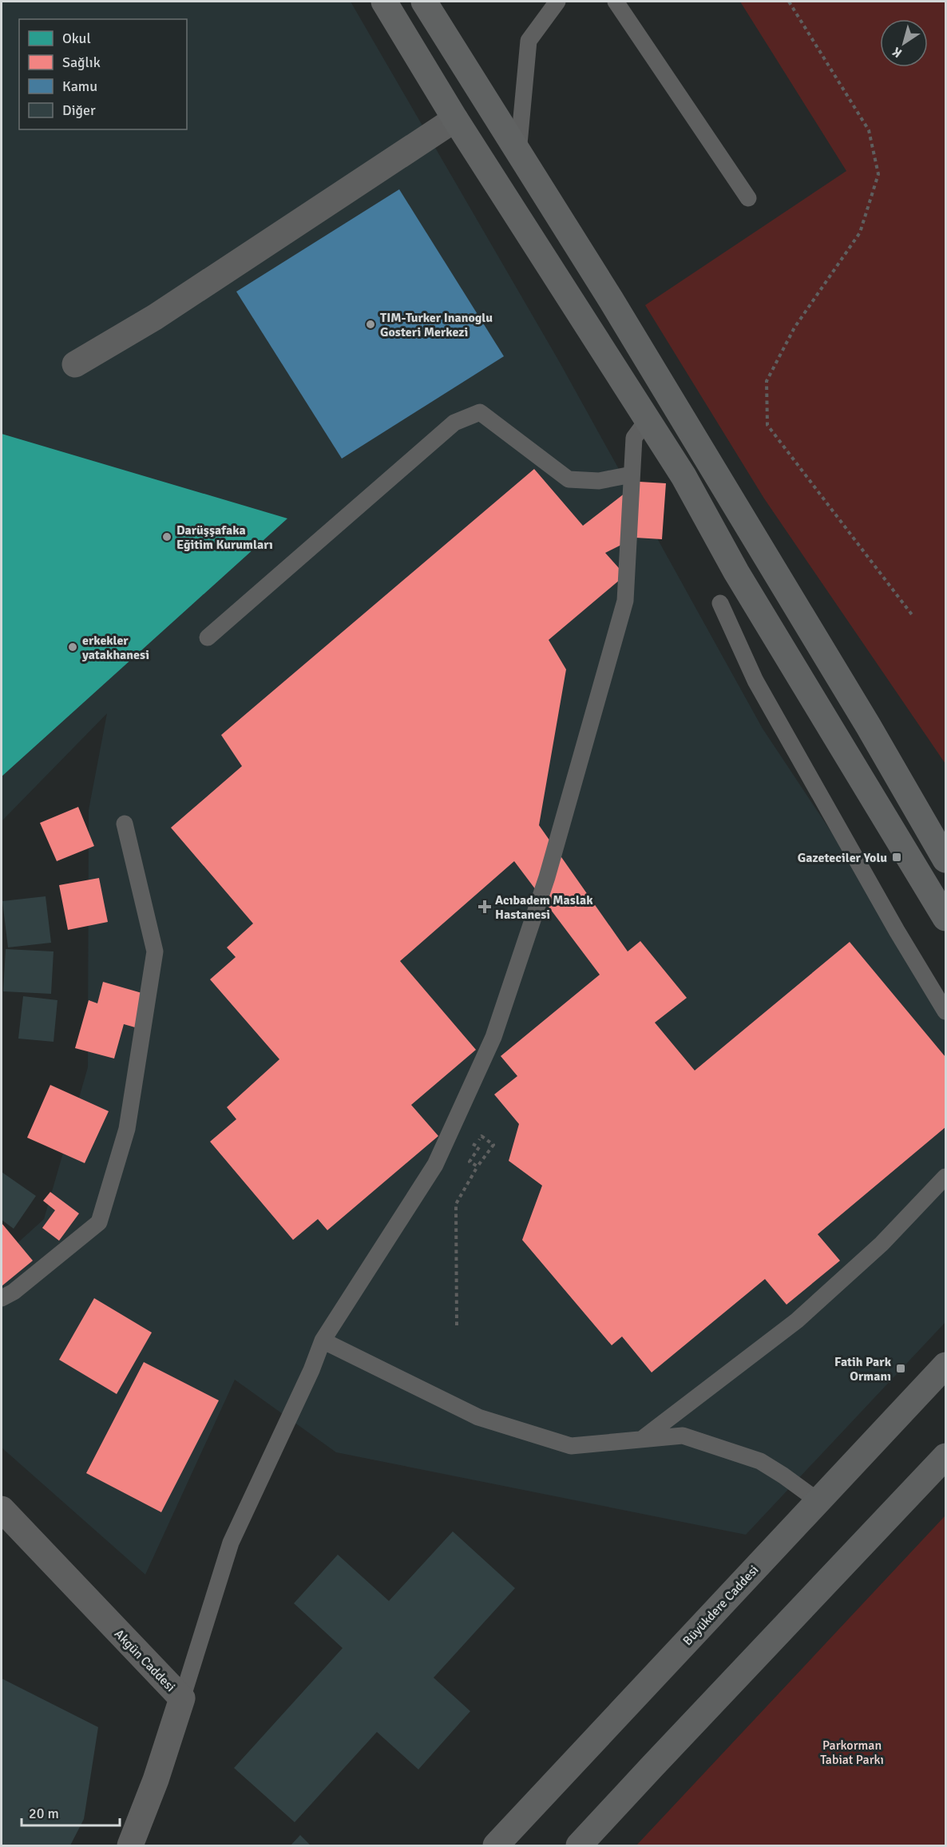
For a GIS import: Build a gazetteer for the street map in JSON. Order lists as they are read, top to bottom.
{
  "streets": {
    "main road": ["Büyükdere Caddesi"],
    "street": ["Akgün Caddesi"]
  },
  "parks": ["Parkorman Tabiat Parkı"],
  "places": {
    "other": ["TIM-Turker Inanoglu Gosteri Merkezi", "Darüşşafaka Eğitim Kurumları", "erkekler yatakhanesi"],
    "transit": ["Gazeteciler Yolu", "Fatih Park Ormanı"],
    "health": ["Acıbadem Maslak Hastanesi"]
  },
  "legend": [
    "Okul",
    "Sağlık",
    "Kamu",
    "Diğer"
  ],
  "scale_bar": "20 m",
  "north": "bottom left"
}
